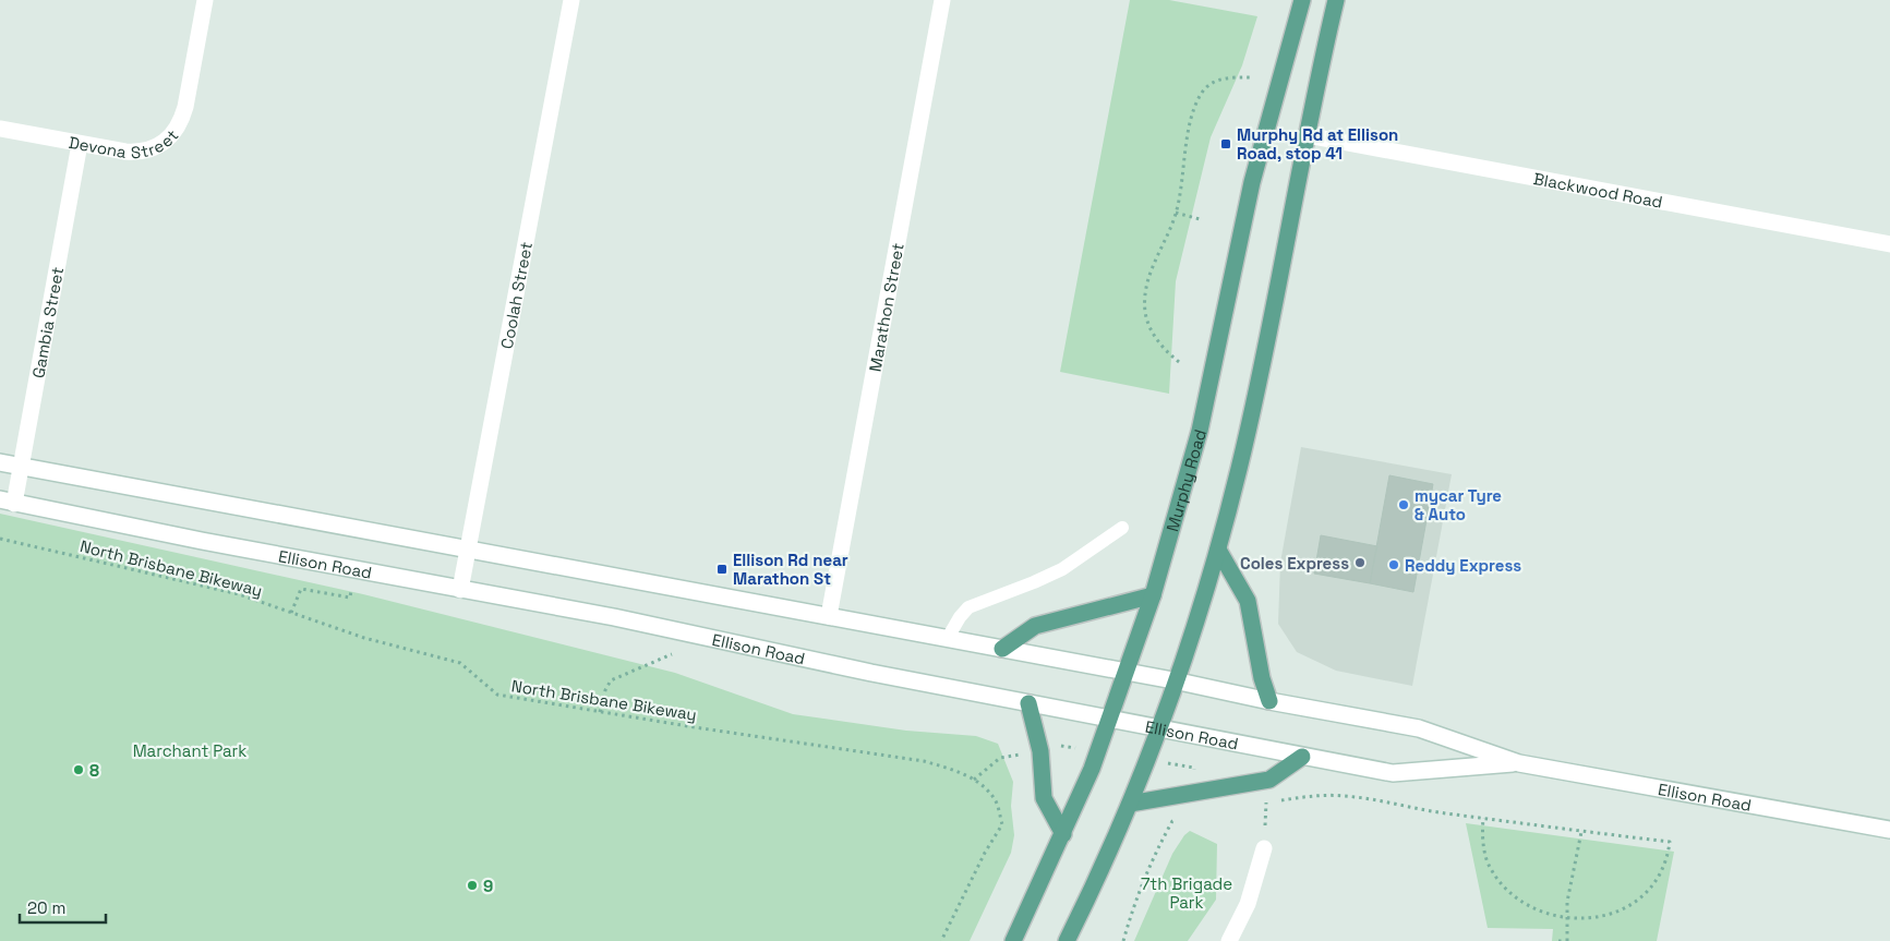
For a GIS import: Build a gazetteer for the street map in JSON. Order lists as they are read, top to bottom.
{
  "streets": {
    "main road": ["Murphy Road"],
    "street": [
      "Devona Street",
      "Blackwood Road",
      "Coolah Street",
      "Marathon Street",
      "Gambia Street",
      "Ellison Road"
    ],
    "path": ["North Brisbane Bikeway"]
  },
  "crossings": [
    ["Devona Street", "Gambia Street"],
    ["Coolah Street", "Ellison Road"],
    ["Marathon Street", "Ellison Road"],
    ["Gambia Street", "Ellison Road"],
    ["Murphy Road", "Ellison Road"]
  ],
  "parks": ["Marchant Park", "7th Brigade Park"],
  "places": {
    "transit": ["Murphy Rd at Ellison Road, stop 41", "Ellison Rd near Marathon St"],
    "other": [
      "mycar Tyre & Auto",
      "Coles Express",
      "Reddy Express",
      "8",
      "9"
    ]
  },
  "scale_bar": "20 m"
}
